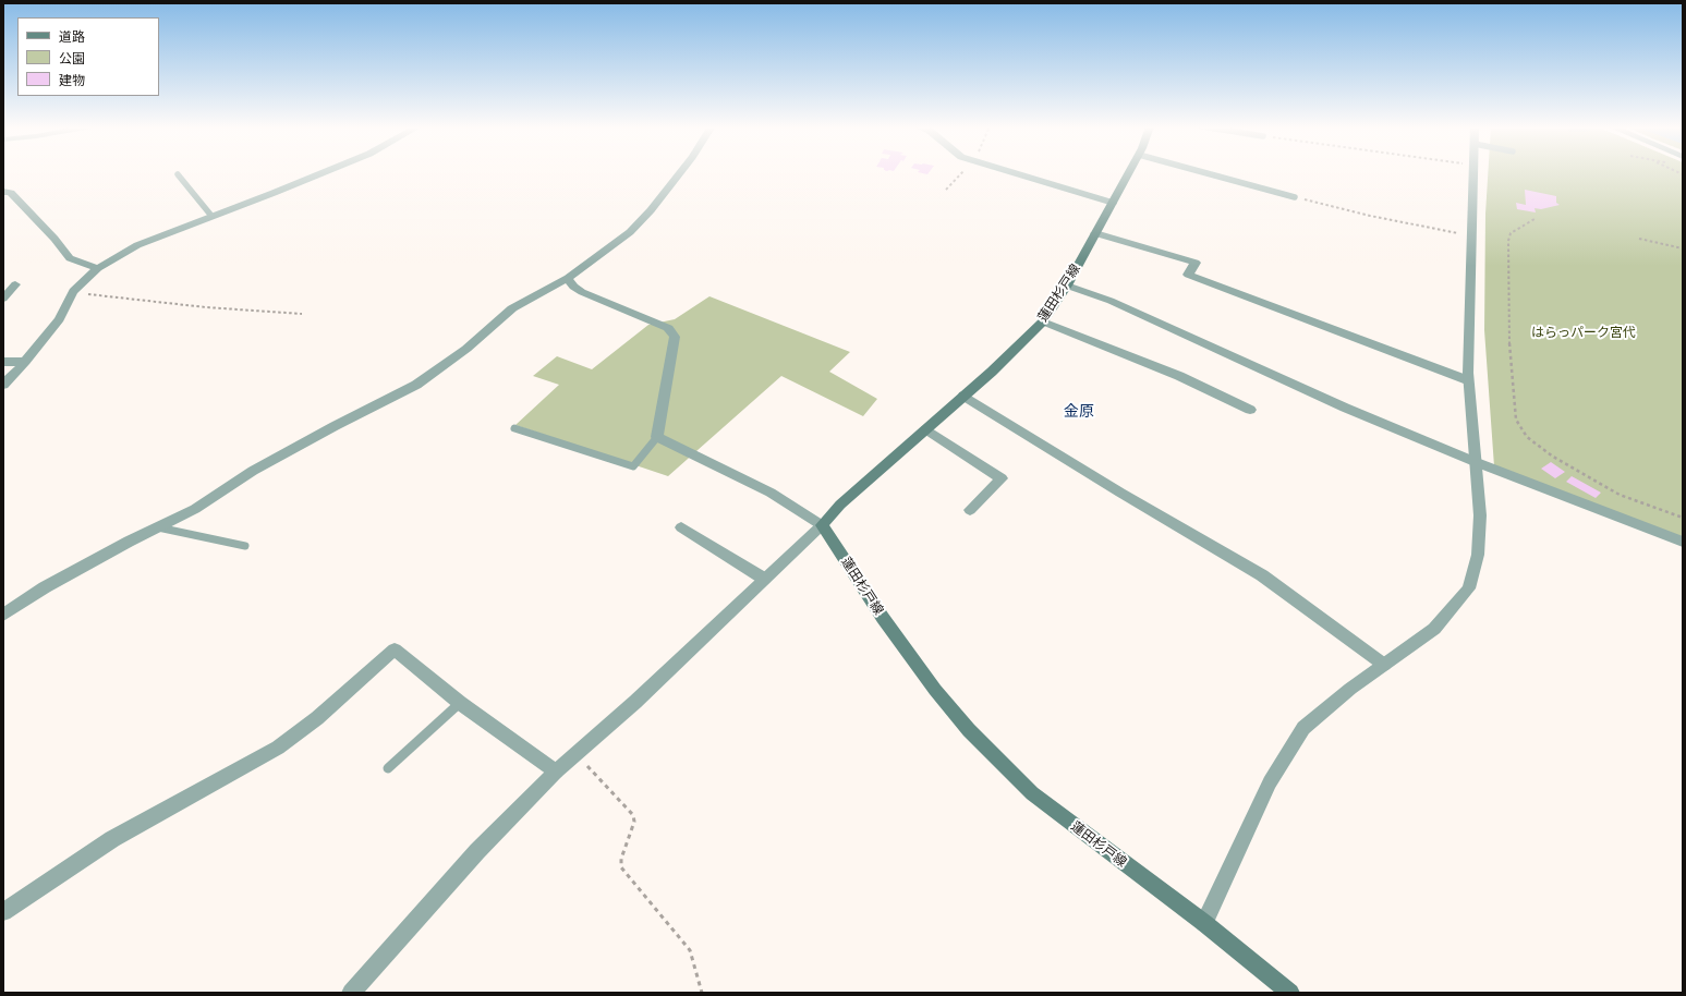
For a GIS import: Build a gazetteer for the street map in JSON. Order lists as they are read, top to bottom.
{
  "streets": {
    "main road": ["蓮田杉戸線"]
  },
  "districts": ["金原"],
  "parks": ["はらっパーク宮代"],
  "legend": ["道路", "公園", "建物"]
}
